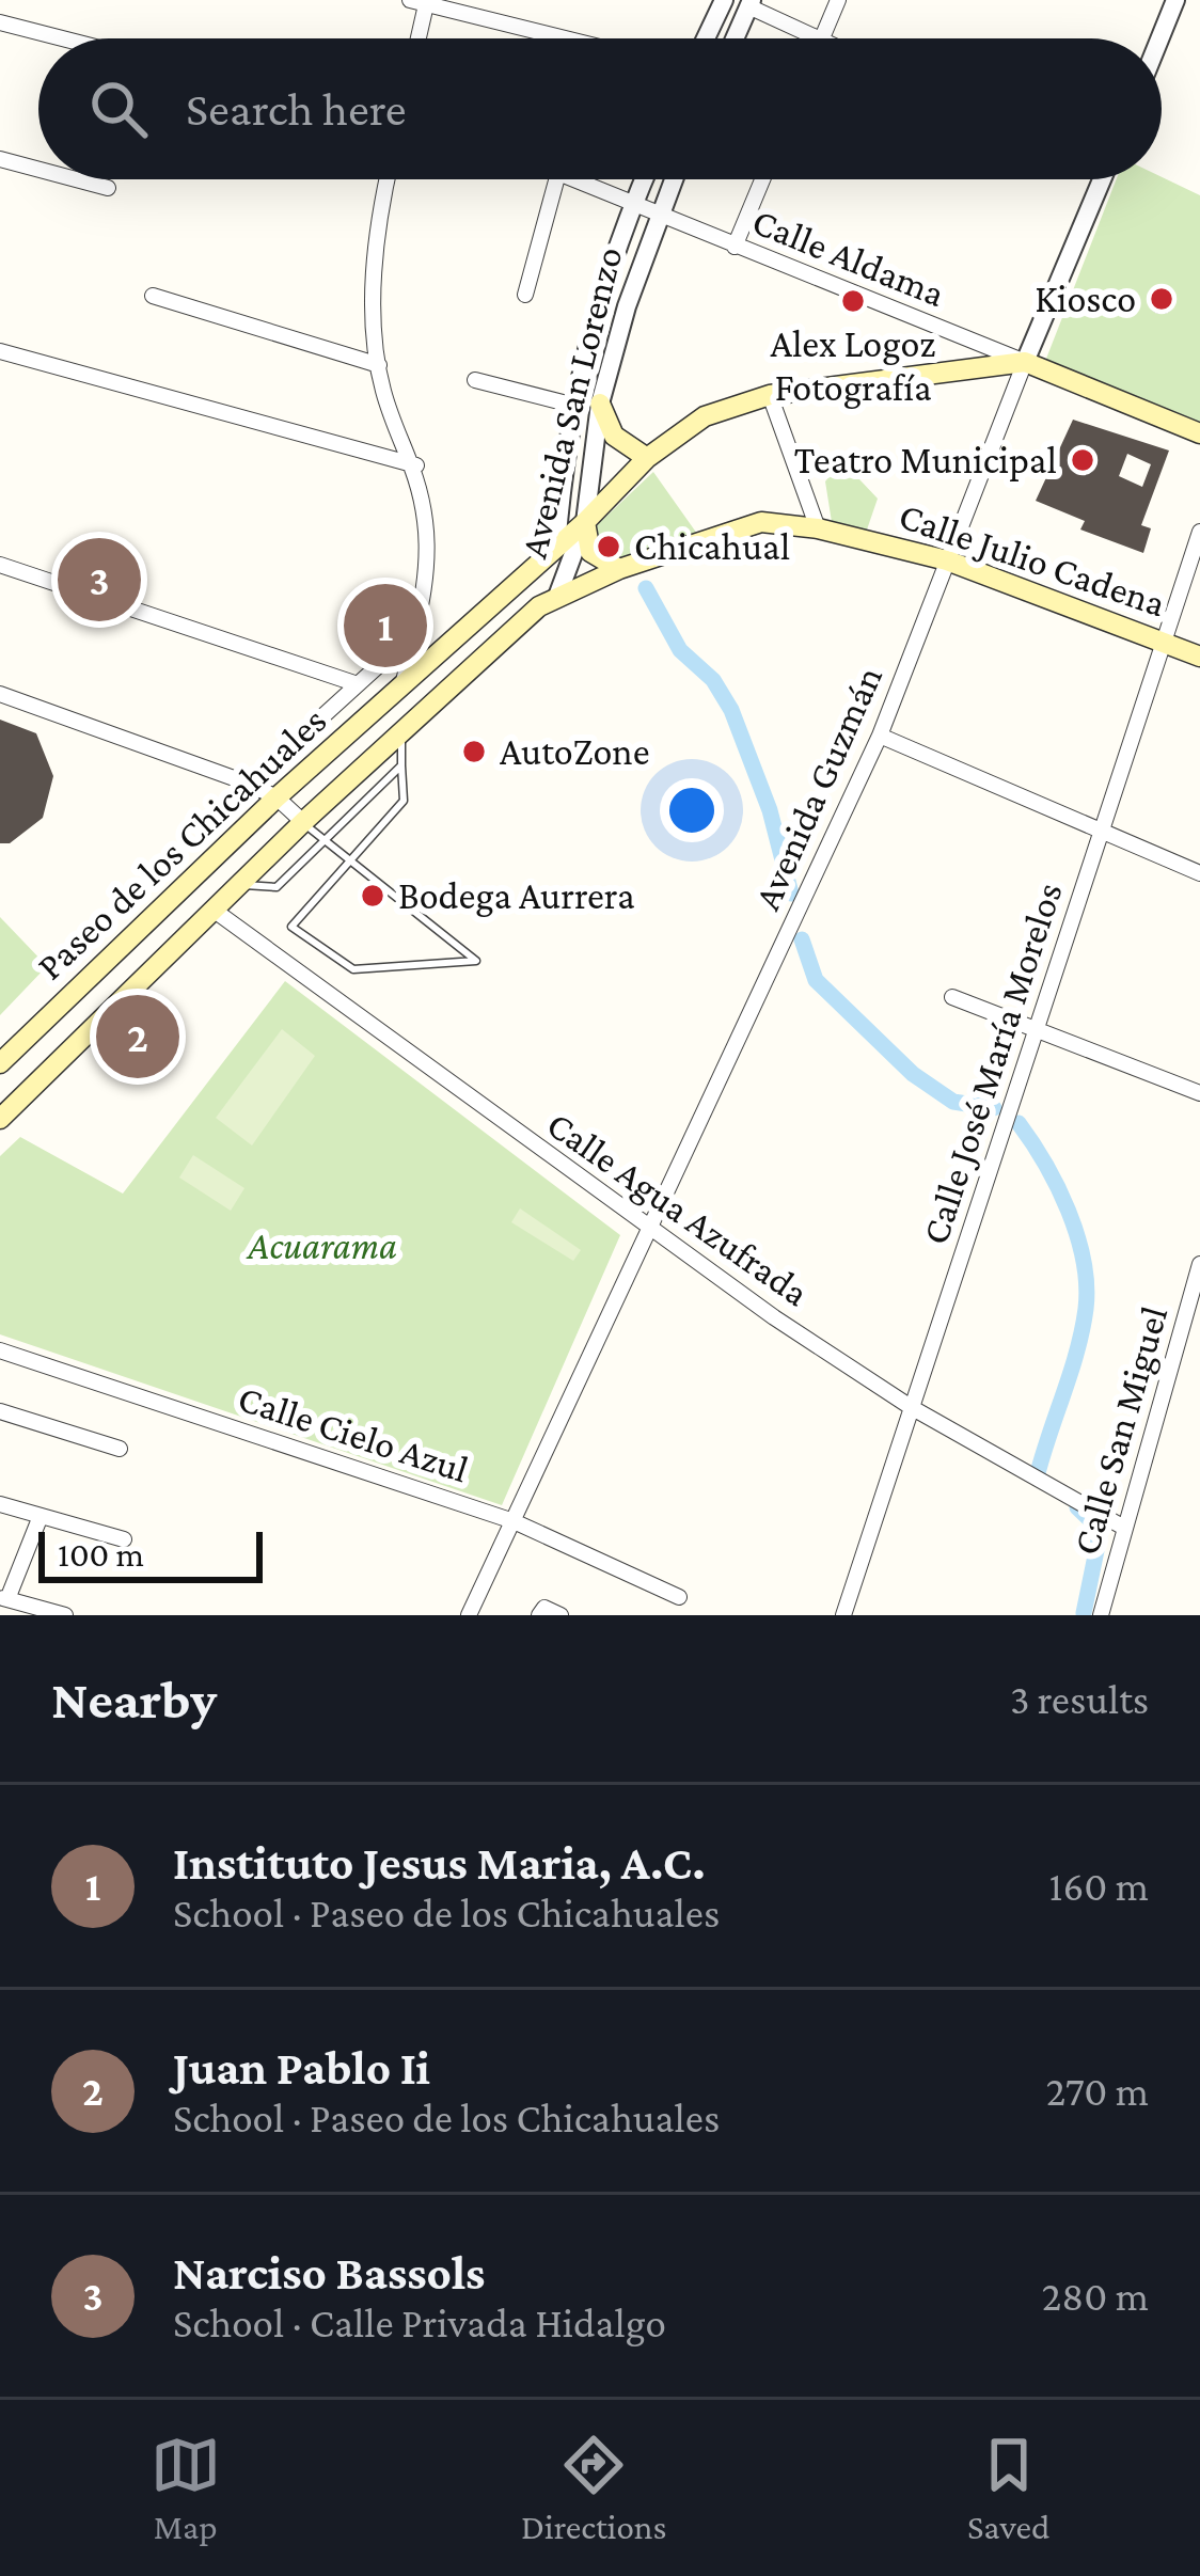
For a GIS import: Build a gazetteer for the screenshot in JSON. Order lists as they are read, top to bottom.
{
  "streets": {
    "main road": ["Calle Julio Cadena", "Paseo de los Chicahuales"],
    "street": [
      "Calle Aldama",
      "Avenida San Lorenzo",
      "Avenida Guzmán",
      "Calle José María Morelos",
      "Calle Agua Azufrada",
      "Calle San Miguel",
      "Calle Cielo Azul"
    ]
  },
  "crossings": [
    ["Calle Aldama", "Avenida San Lorenzo"],
    ["Calle Aldama", "Avenida Guzmán"],
    ["Calle Aldama", "Paseo de los Chicahuales"],
    ["Avenida San Lorenzo", "Paseo de los Chicahuales"],
    ["Calle Julio Cadena", "Avenida Guzmán"],
    ["Calle Julio Cadena", "Paseo de los Chicahuales"],
    ["Calle Julio Cadena", "Calle José María Morelos"],
    ["Avenida Guzmán", "Paseo de los Chicahuales"],
    ["Avenida Guzmán", "Calle Agua Azufrada"],
    ["Avenida Guzmán", "Calle Cielo Azul"],
    ["Paseo de los Chicahuales", "Calle Agua Azufrada"],
    ["Calle José María Morelos", "Calle Agua Azufrada"],
    ["Calle Agua Azufrada", "Calle San Miguel"]
  ],
  "parks": ["Acuarama"],
  "places": [
    "Kiosco",
    "Alex Logoz Fotografía",
    "Teatro Municipal",
    "Chicahual",
    "AutoZone",
    "Bodega Aurrera"
  ],
  "scale_bar": "100 m",
  "page": {
    "search": "Search here",
    "pins": ["3", "1", "2"],
    "scale": "100 m",
    "heading": ["Nearby", "3 results"],
    "list": [
      {
        "mark": "1",
        "name": "Instituto Jesus Maria, A.C.",
        "note": "School · Paseo de los Chicahuales",
        "value": "160 m"
      },
      {
        "mark": "2",
        "name": "Juan Pablo Ii",
        "note": "School · Paseo de los Chicahuales",
        "value": "270 m"
      },
      {
        "mark": "3",
        "name": "Narciso Bassols",
        "note": "School · Calle Privada Hidalgo",
        "value": "280 m"
      }
    ],
    "nav": ["Map", "Directions", "Saved"]
  }
}
